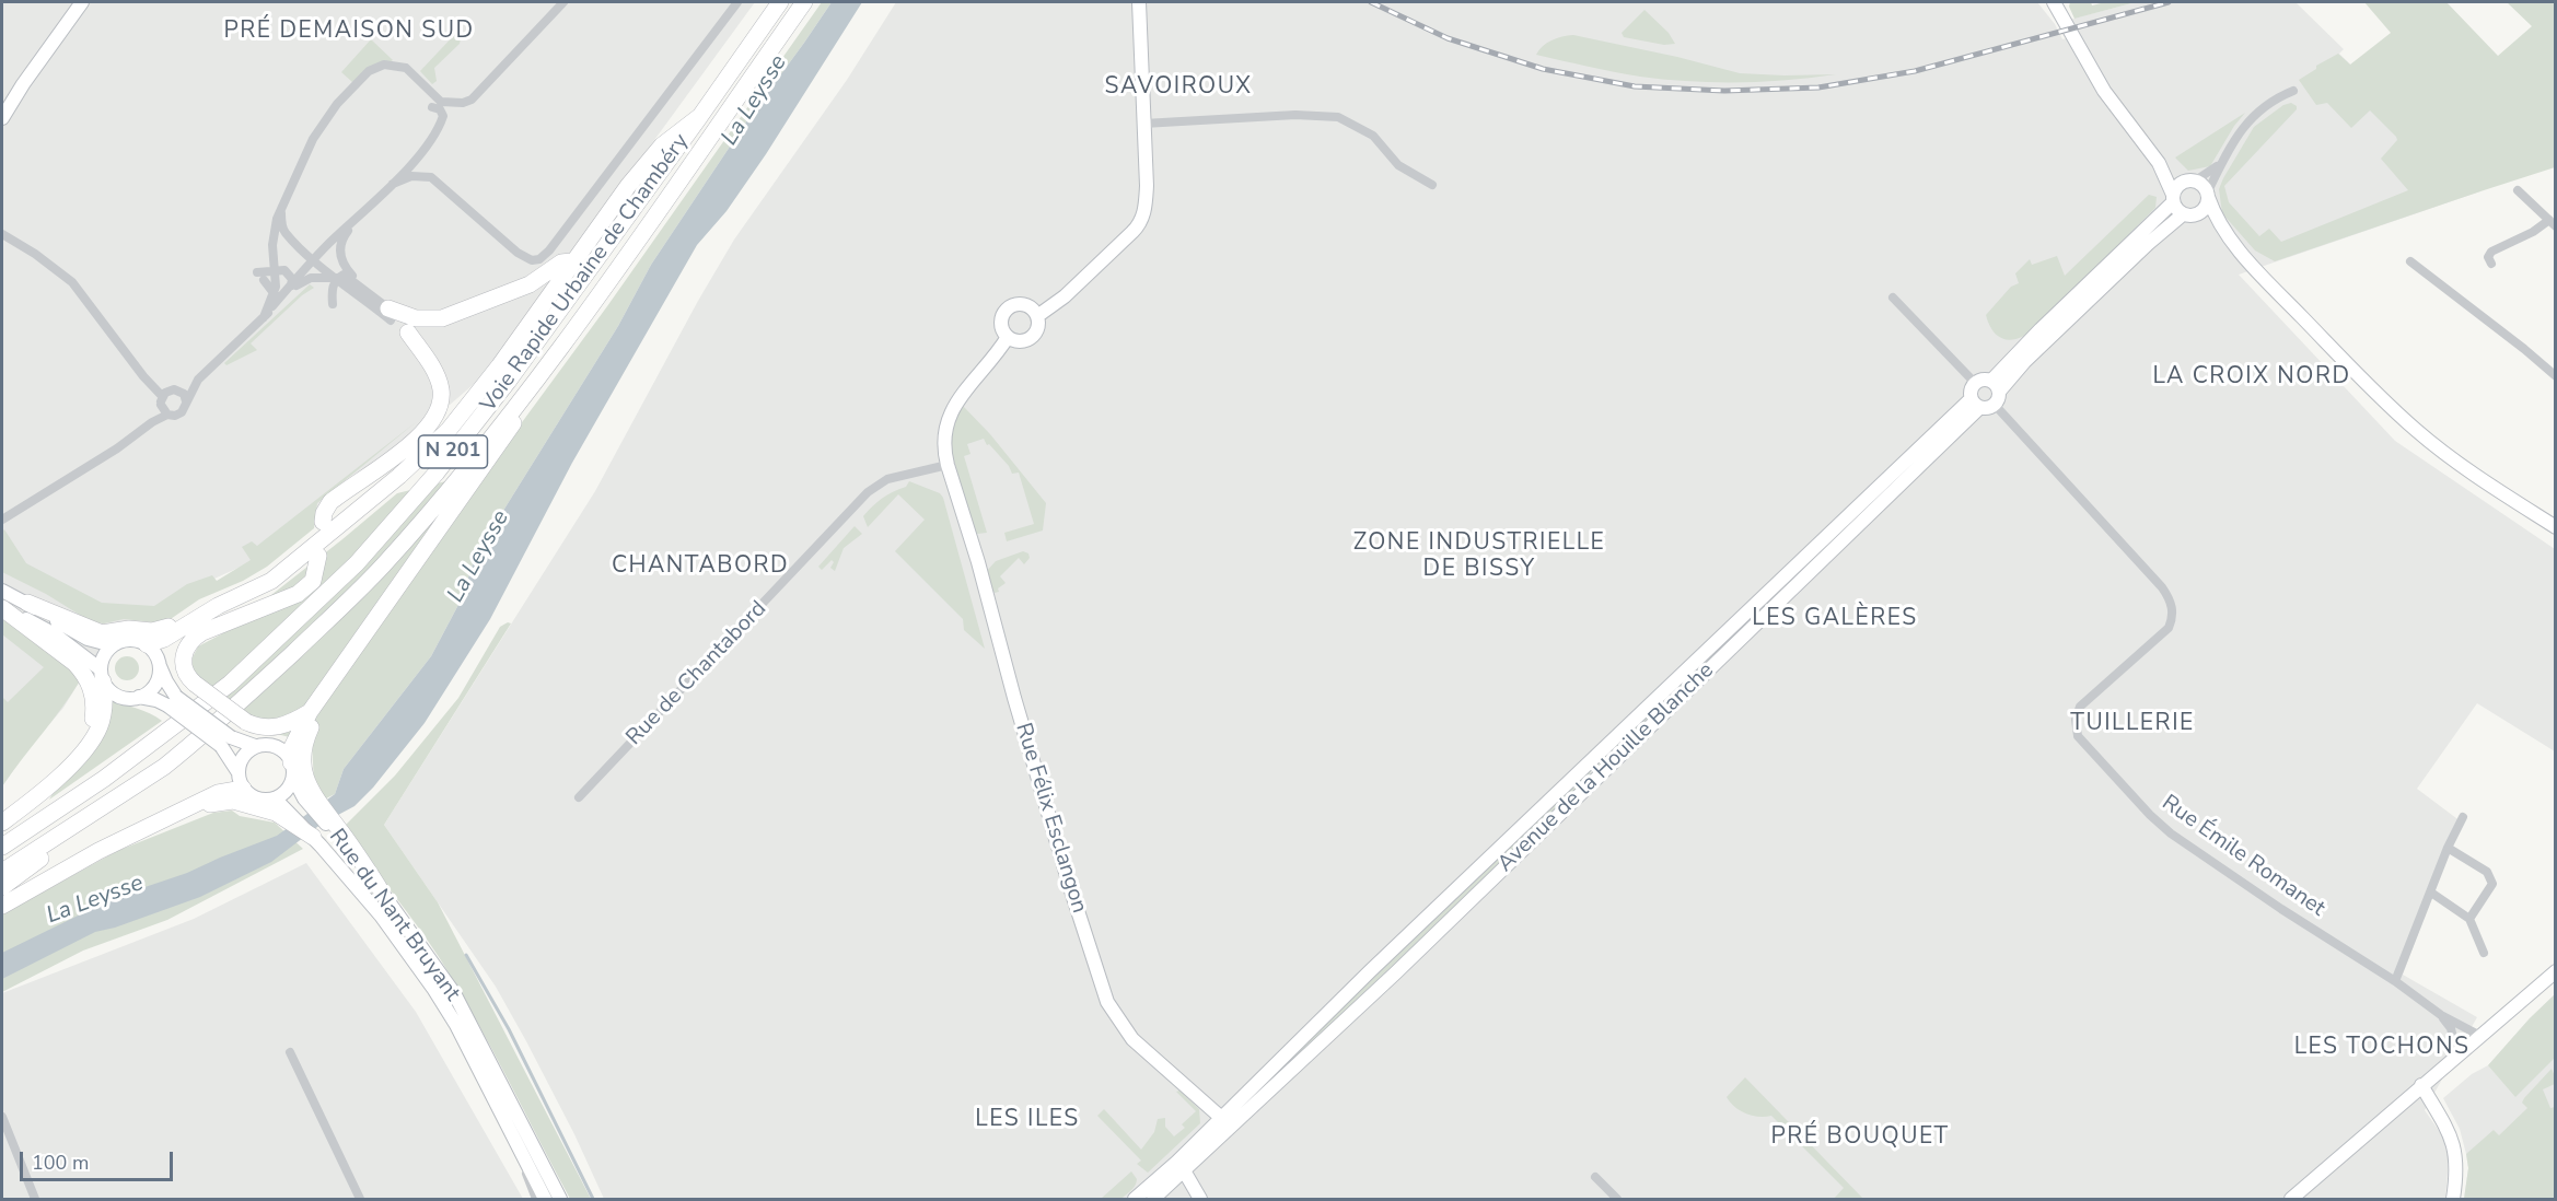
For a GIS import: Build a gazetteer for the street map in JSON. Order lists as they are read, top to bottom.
{
  "streets": {
    "highway": ["Voie Rapide Urbaine de Chambéry", "N 201"],
    "main road": ["Avenue de la Houille Blanche", "Rue Félix Esclangon", "Rue du Nant Bruyant"],
    "street": ["Rue de Chantabord", "Rue Émile Romanet"]
  },
  "crossings": [
    ["Voie Rapide Urbaine de Chambéry", "N 201"],
    ["Rue de Chantabord", "Rue Félix Esclangon"],
    ["Avenue de la Houille Blanche", "Rue Félix Esclangon"]
  ],
  "districts": [
    "PRÉ DEMAISON SUD",
    "SAVOIROUX",
    "LA CROIX NORD",
    "ZONE INDUSTRIELLE DE BISSY",
    "CHANTABORD",
    "LES GALÈRES",
    "TUILLERIE",
    "LES TOCHONS",
    "LES ILES",
    "PRÉ BOUQUET"
  ],
  "water": ["La Leysse"],
  "scale_bar": "100 m"
}
